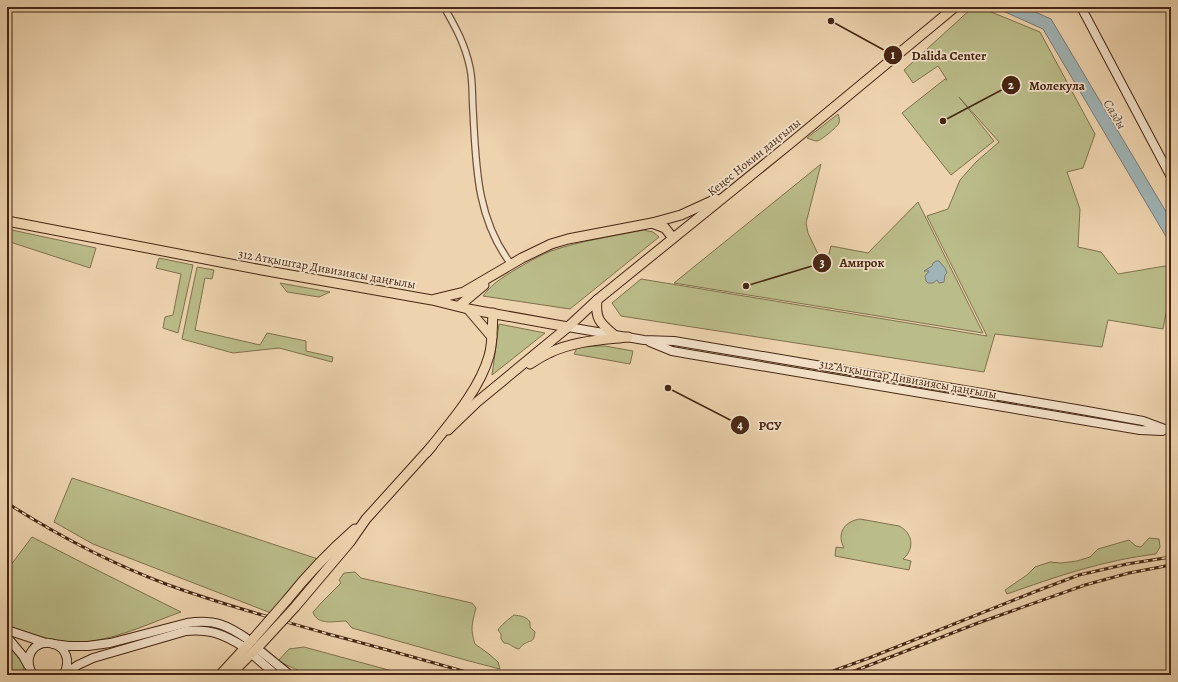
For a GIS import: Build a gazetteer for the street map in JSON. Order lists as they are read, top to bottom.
{
  "streets": {
    "main road": ["Кеңес Нокин даңғылы", "312 Атқыштар Дивизиясы даңғылы"]
  },
  "crossings": [
    ["Кеңес Нокин даңғылы", "312 Атқыштар Дивизиясы даңғылы"]
  ],
  "water": ["Сазды"],
  "places": [
    "Dalida Center",
    "Молекула",
    "Амирок",
    "РСУ"
  ]
}
